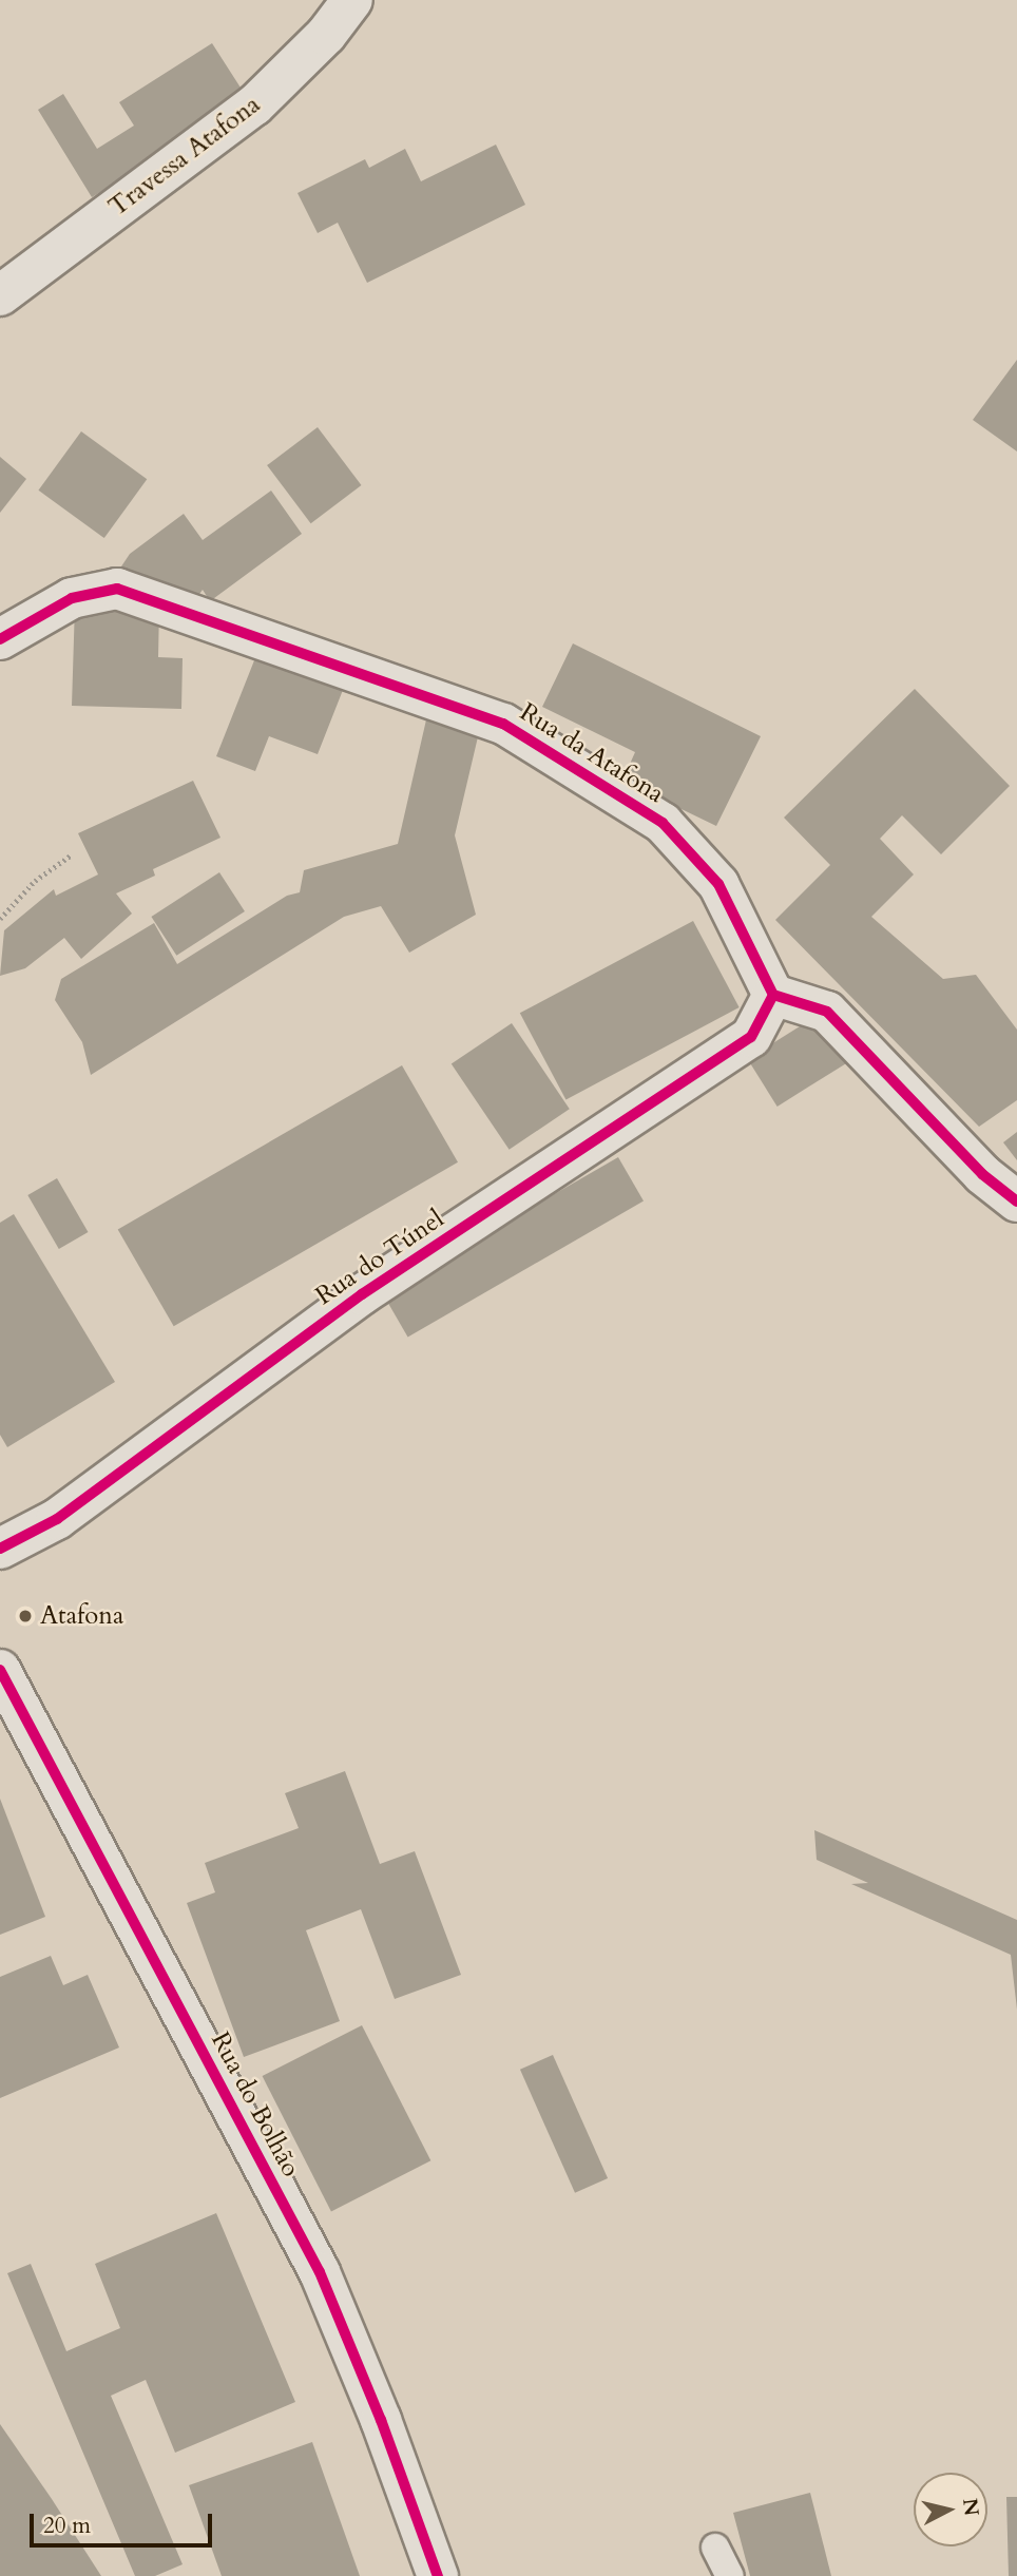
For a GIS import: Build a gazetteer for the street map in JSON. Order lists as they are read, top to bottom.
{
  "streets": {
    "street": [
      "Travessa Atafona",
      "Rua da Atafona",
      "Rua do Túnel",
      "Rua do Bolhão"
    ]
  },
  "crossings": [
    ["Rua da Atafona", "Rua do Túnel"]
  ],
  "places": ["Atafona"],
  "scale_bar": "20 m",
  "north": "right"
}
